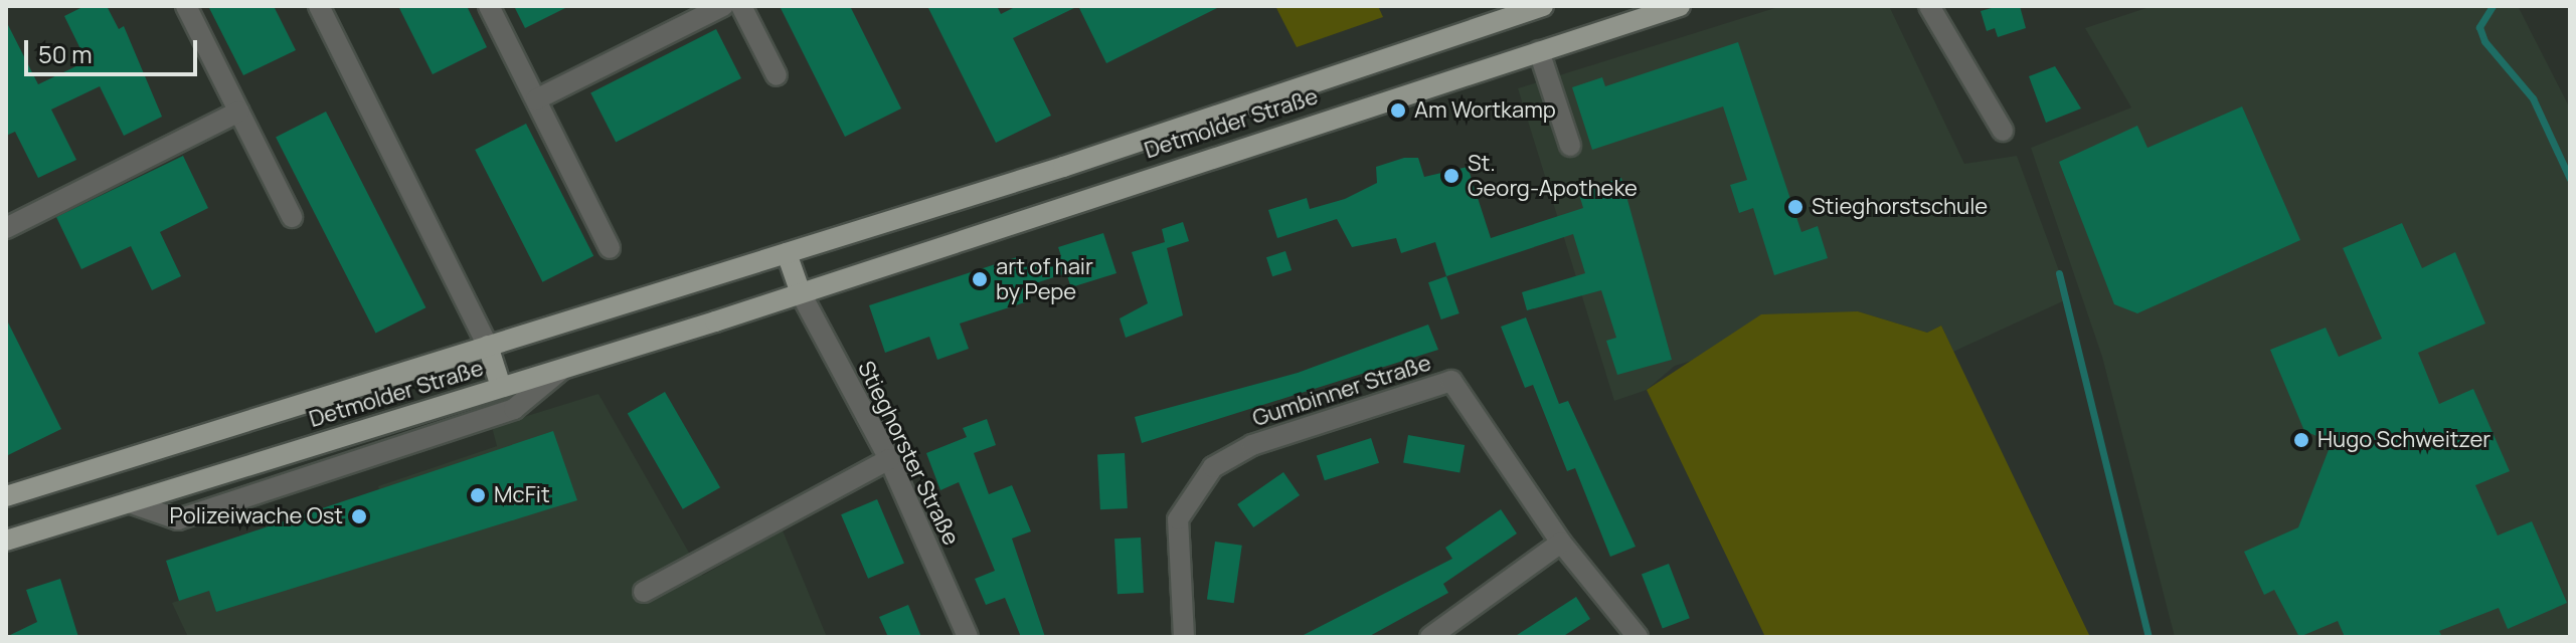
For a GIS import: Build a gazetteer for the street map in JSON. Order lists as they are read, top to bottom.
{
  "streets": {
    "main road": ["Detmolder Straße"],
    "street": ["Gumbinner Straße", "Stieghorster Straße"]
  },
  "crossings": [
    ["Detmolder Straße", "Stieghorster Straße"]
  ],
  "places": [
    "Am Wortkamp",
    "St. Georg-Apotheke",
    "Stieghorstschule",
    "art of hair by Pepe",
    "Hugo Schweitzer",
    "McFit",
    "Polizeiwache Ost"
  ],
  "scale_bar": "50 m"
}
